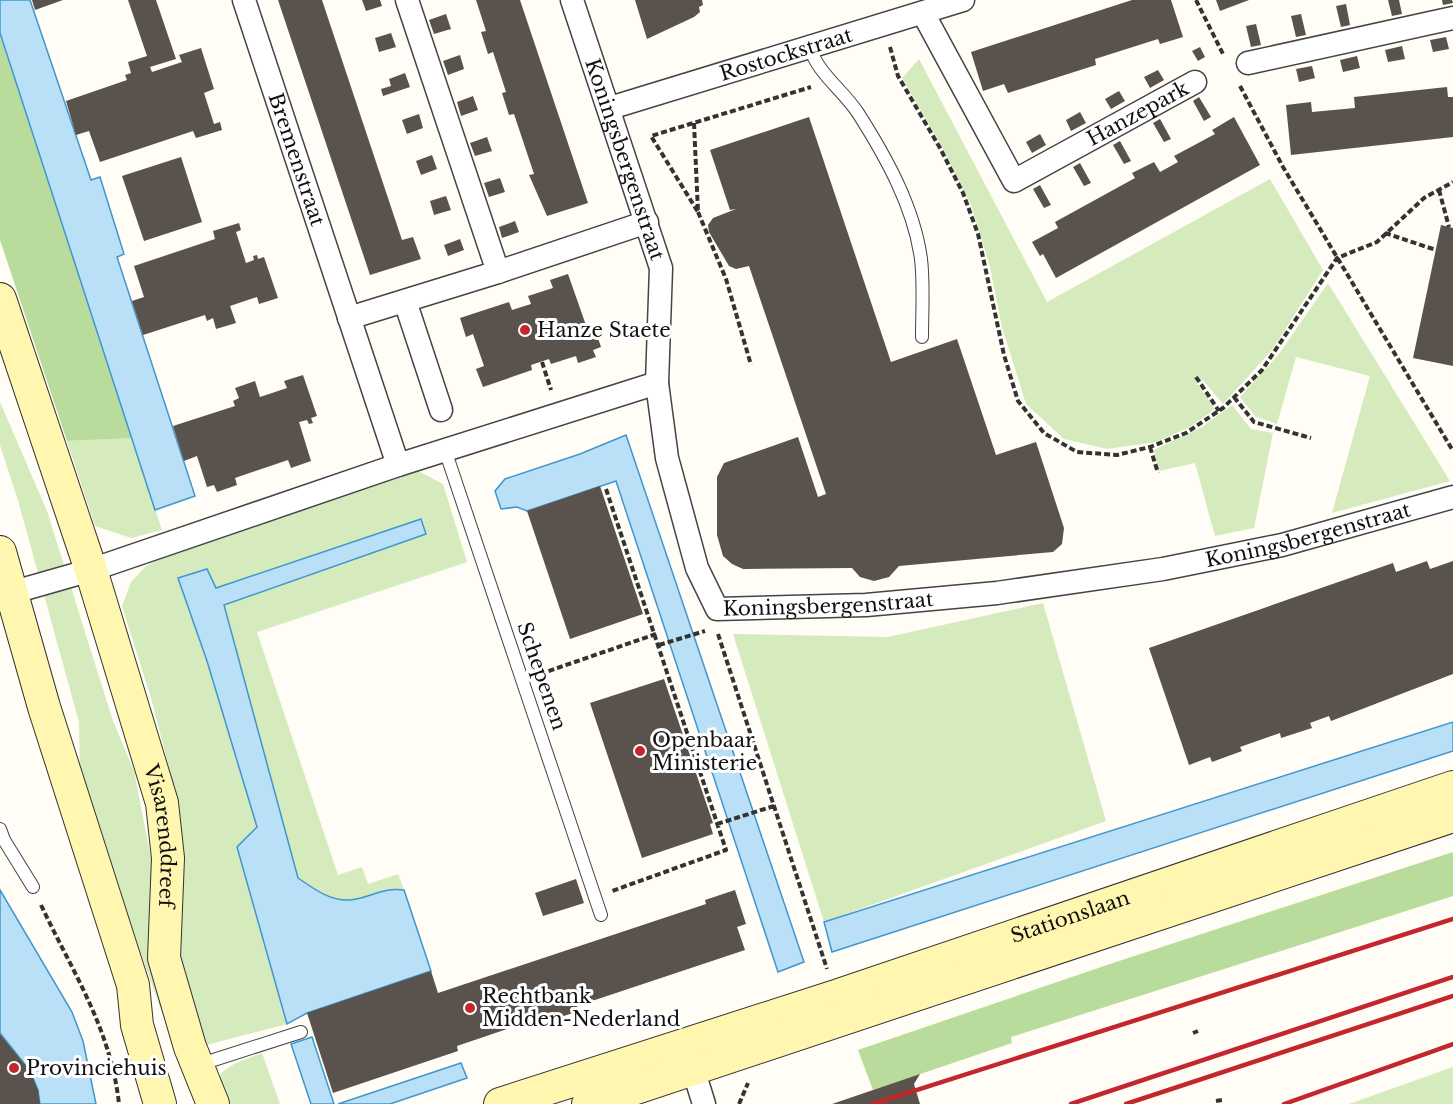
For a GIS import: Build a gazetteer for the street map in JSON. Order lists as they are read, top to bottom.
{
  "streets": {
    "main road": ["Visarenddreef", "Stationslaan"],
    "street": [
      "Rostockstraat",
      "Hanzepark",
      "Bremenstraat",
      "Koningsbergenstraat"
    ],
    "lane": ["Schepenen"]
  },
  "crossings": [
    ["Rostockstraat", "Hanzepark"],
    ["Rostockstraat", "Koningsbergenstraat"]
  ],
  "places": [
    "Hanze Staete",
    "Openbaar Ministerie",
    "Rechtbank Midden-Nederland",
    "Provinciehuis"
  ]
}
